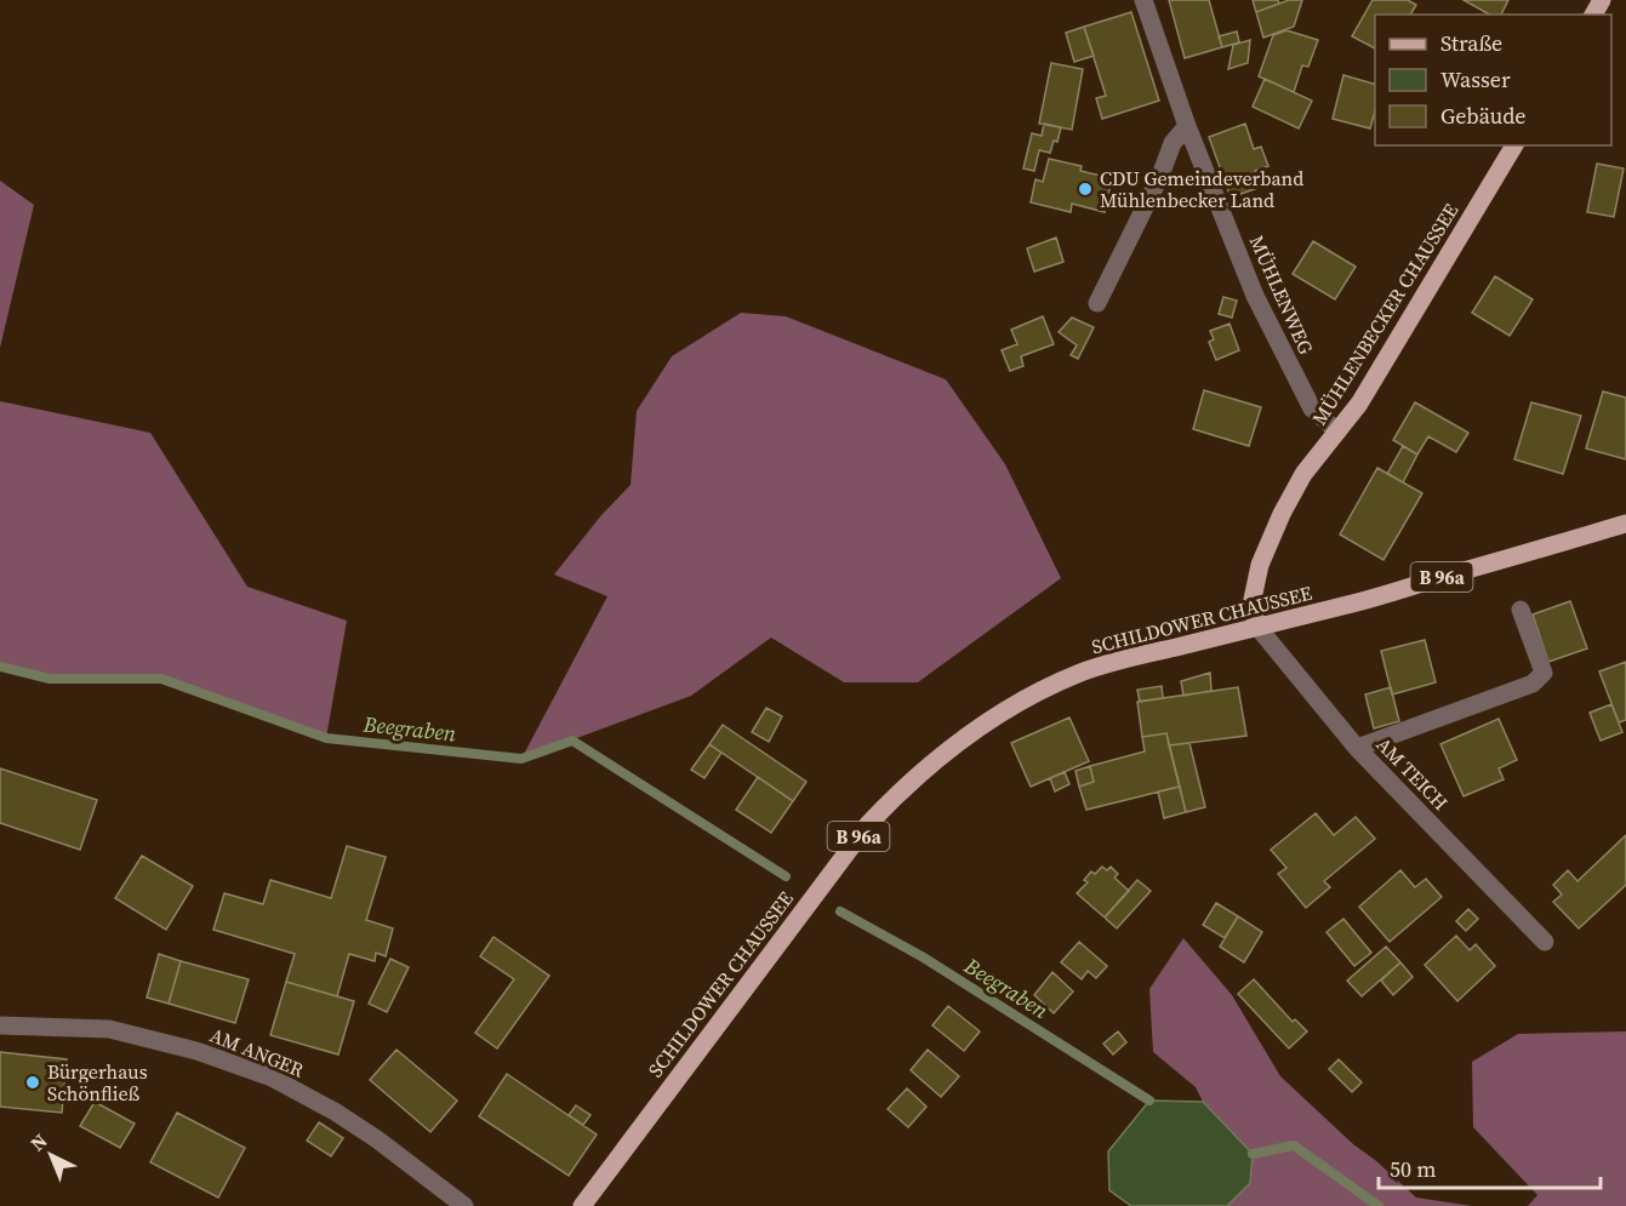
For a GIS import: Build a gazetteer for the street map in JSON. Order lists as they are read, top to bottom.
{
  "streets": {
    "main road": ["MÜHLENBECKER CHAUSSEE", "B 96a", "SCHILDOWER CHAUSSEE"],
    "street": ["MÜHLENWEG", "AM TEICH", "AM ANGER"]
  },
  "crossings": [
    ["MÜHLENWEG", "MÜHLENBECKER CHAUSSEE"],
    ["MÜHLENBECKER CHAUSSEE", "SCHILDOWER CHAUSSEE"],
    ["MÜHLENBECKER CHAUSSEE", "AM TEICH"],
    ["SCHILDOWER CHAUSSEE", "AM TEICH"]
  ],
  "water": ["Beegraben"],
  "places": ["CDU Gemeindeverband Mühlenbecker Land", "Bürgerhaus Schönfließ"],
  "legend": ["Straße", "Wasser", "Gebäude"],
  "scale_bar": "50 m",
  "north": "top left"
}
